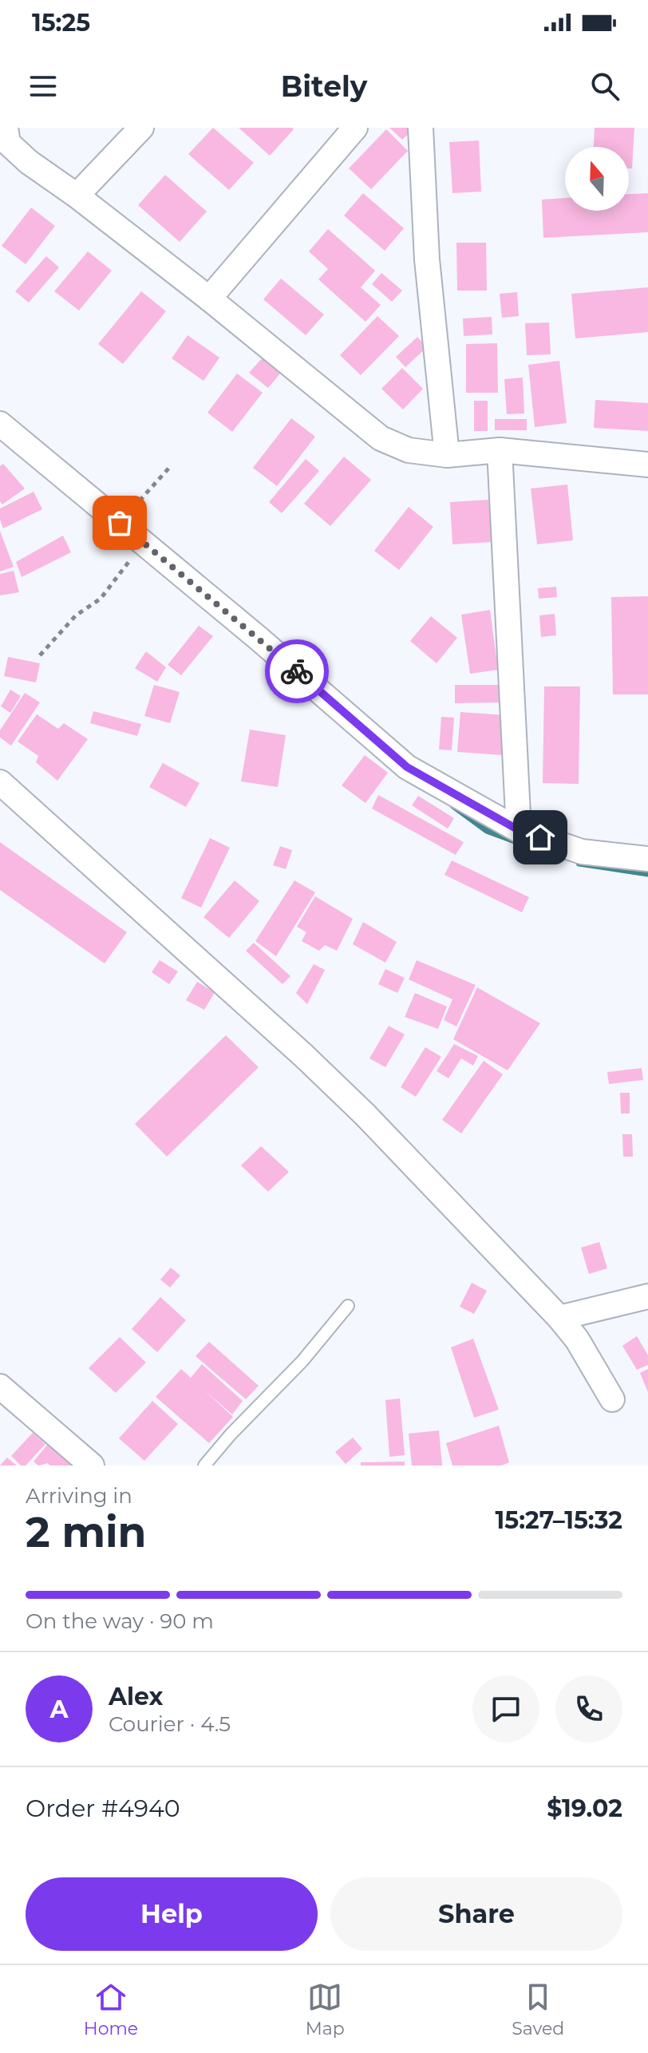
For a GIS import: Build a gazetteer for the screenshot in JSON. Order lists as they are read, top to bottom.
{
  "north": "top",
  "page": {
    "status": "15:25",
    "header": "Bitely",
    "heading": ["2 min", "Arriving in", "15:27–15:32"],
    "panel": [
      "Alex",
      "Courier · 4.5",
      "Order #4940",
      "$19.02"
    ],
    "bar": "On the way · 90 m",
    "round": "A",
    "buttons": ["Help", "Share"],
    "tabs": ["Home", "Map", "Saved"]
  }
}
